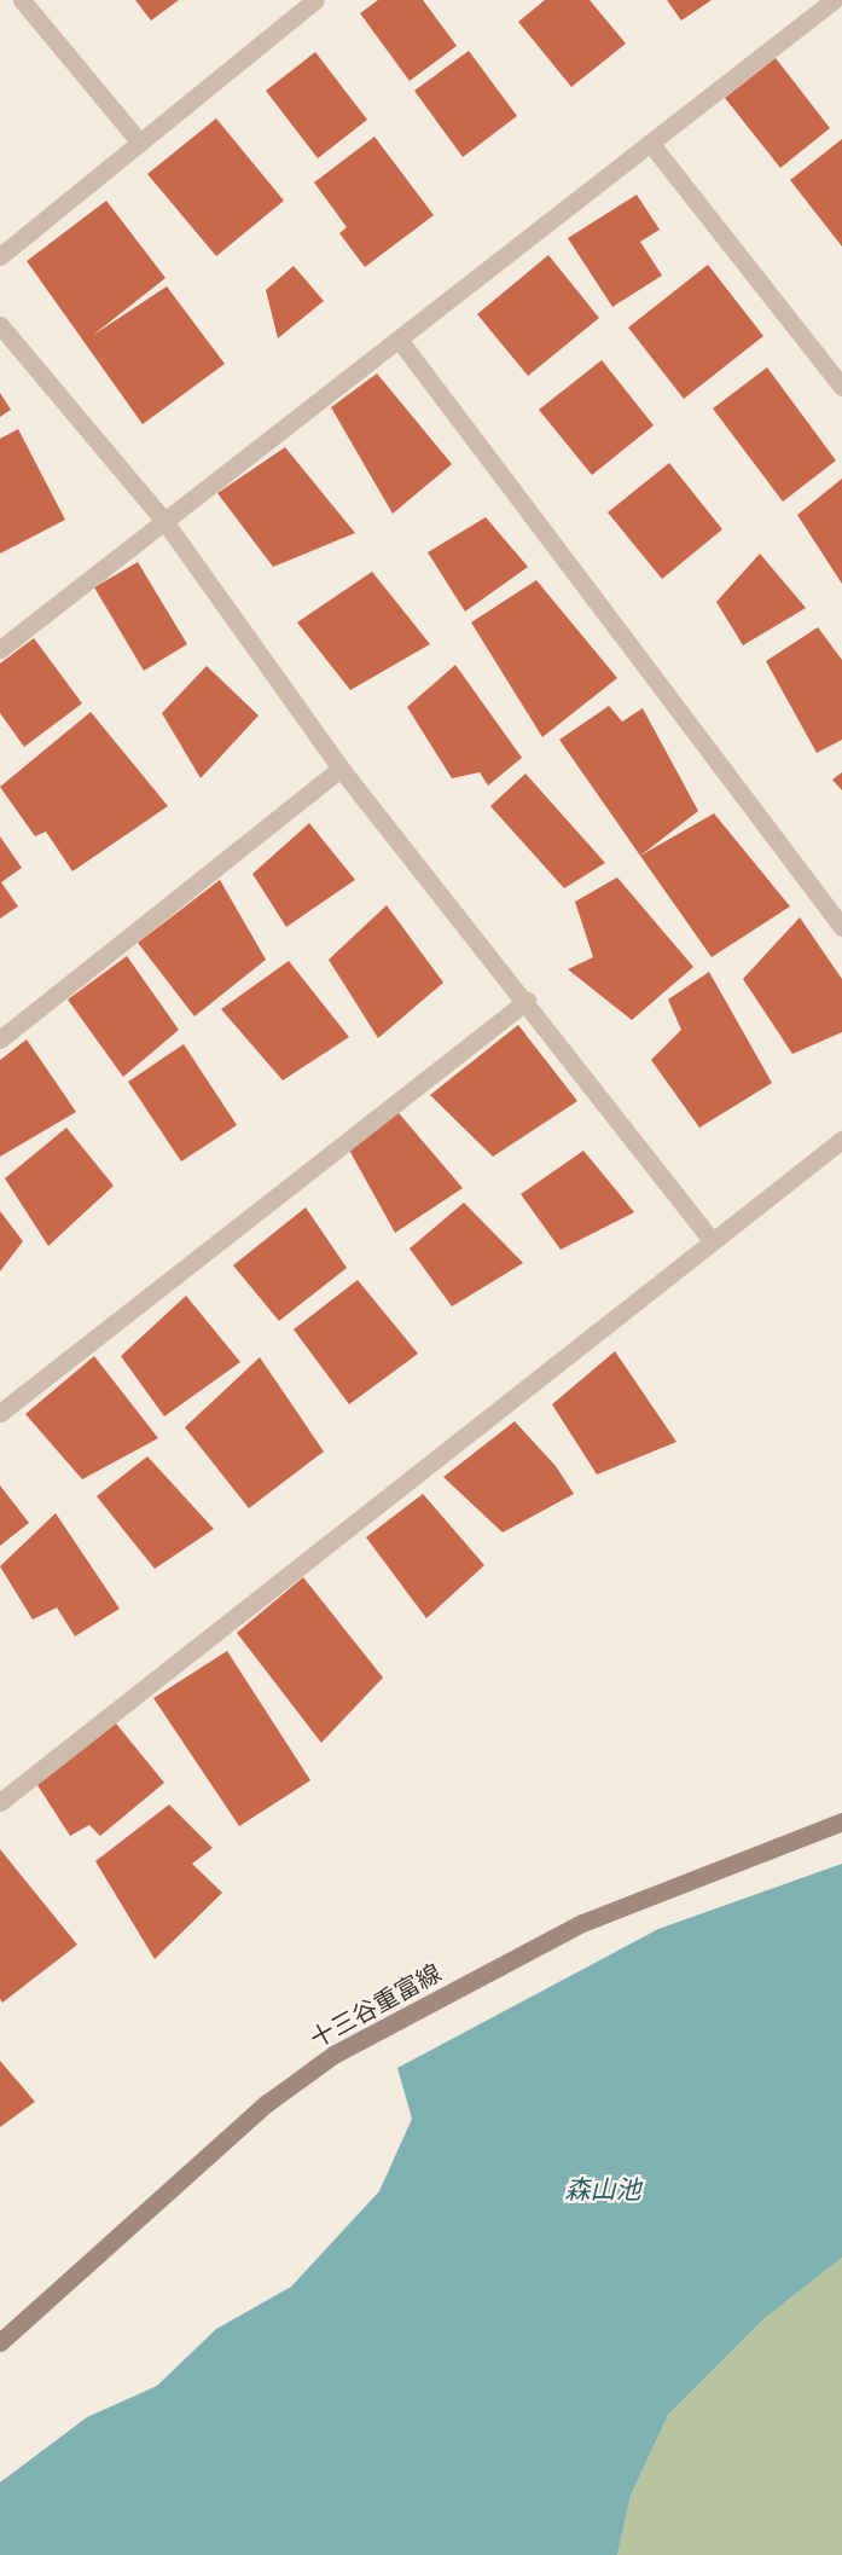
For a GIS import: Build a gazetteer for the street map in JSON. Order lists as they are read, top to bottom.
{
  "streets": {
    "main road": ["十三谷重富線"]
  },
  "water": ["森山池"]
}
